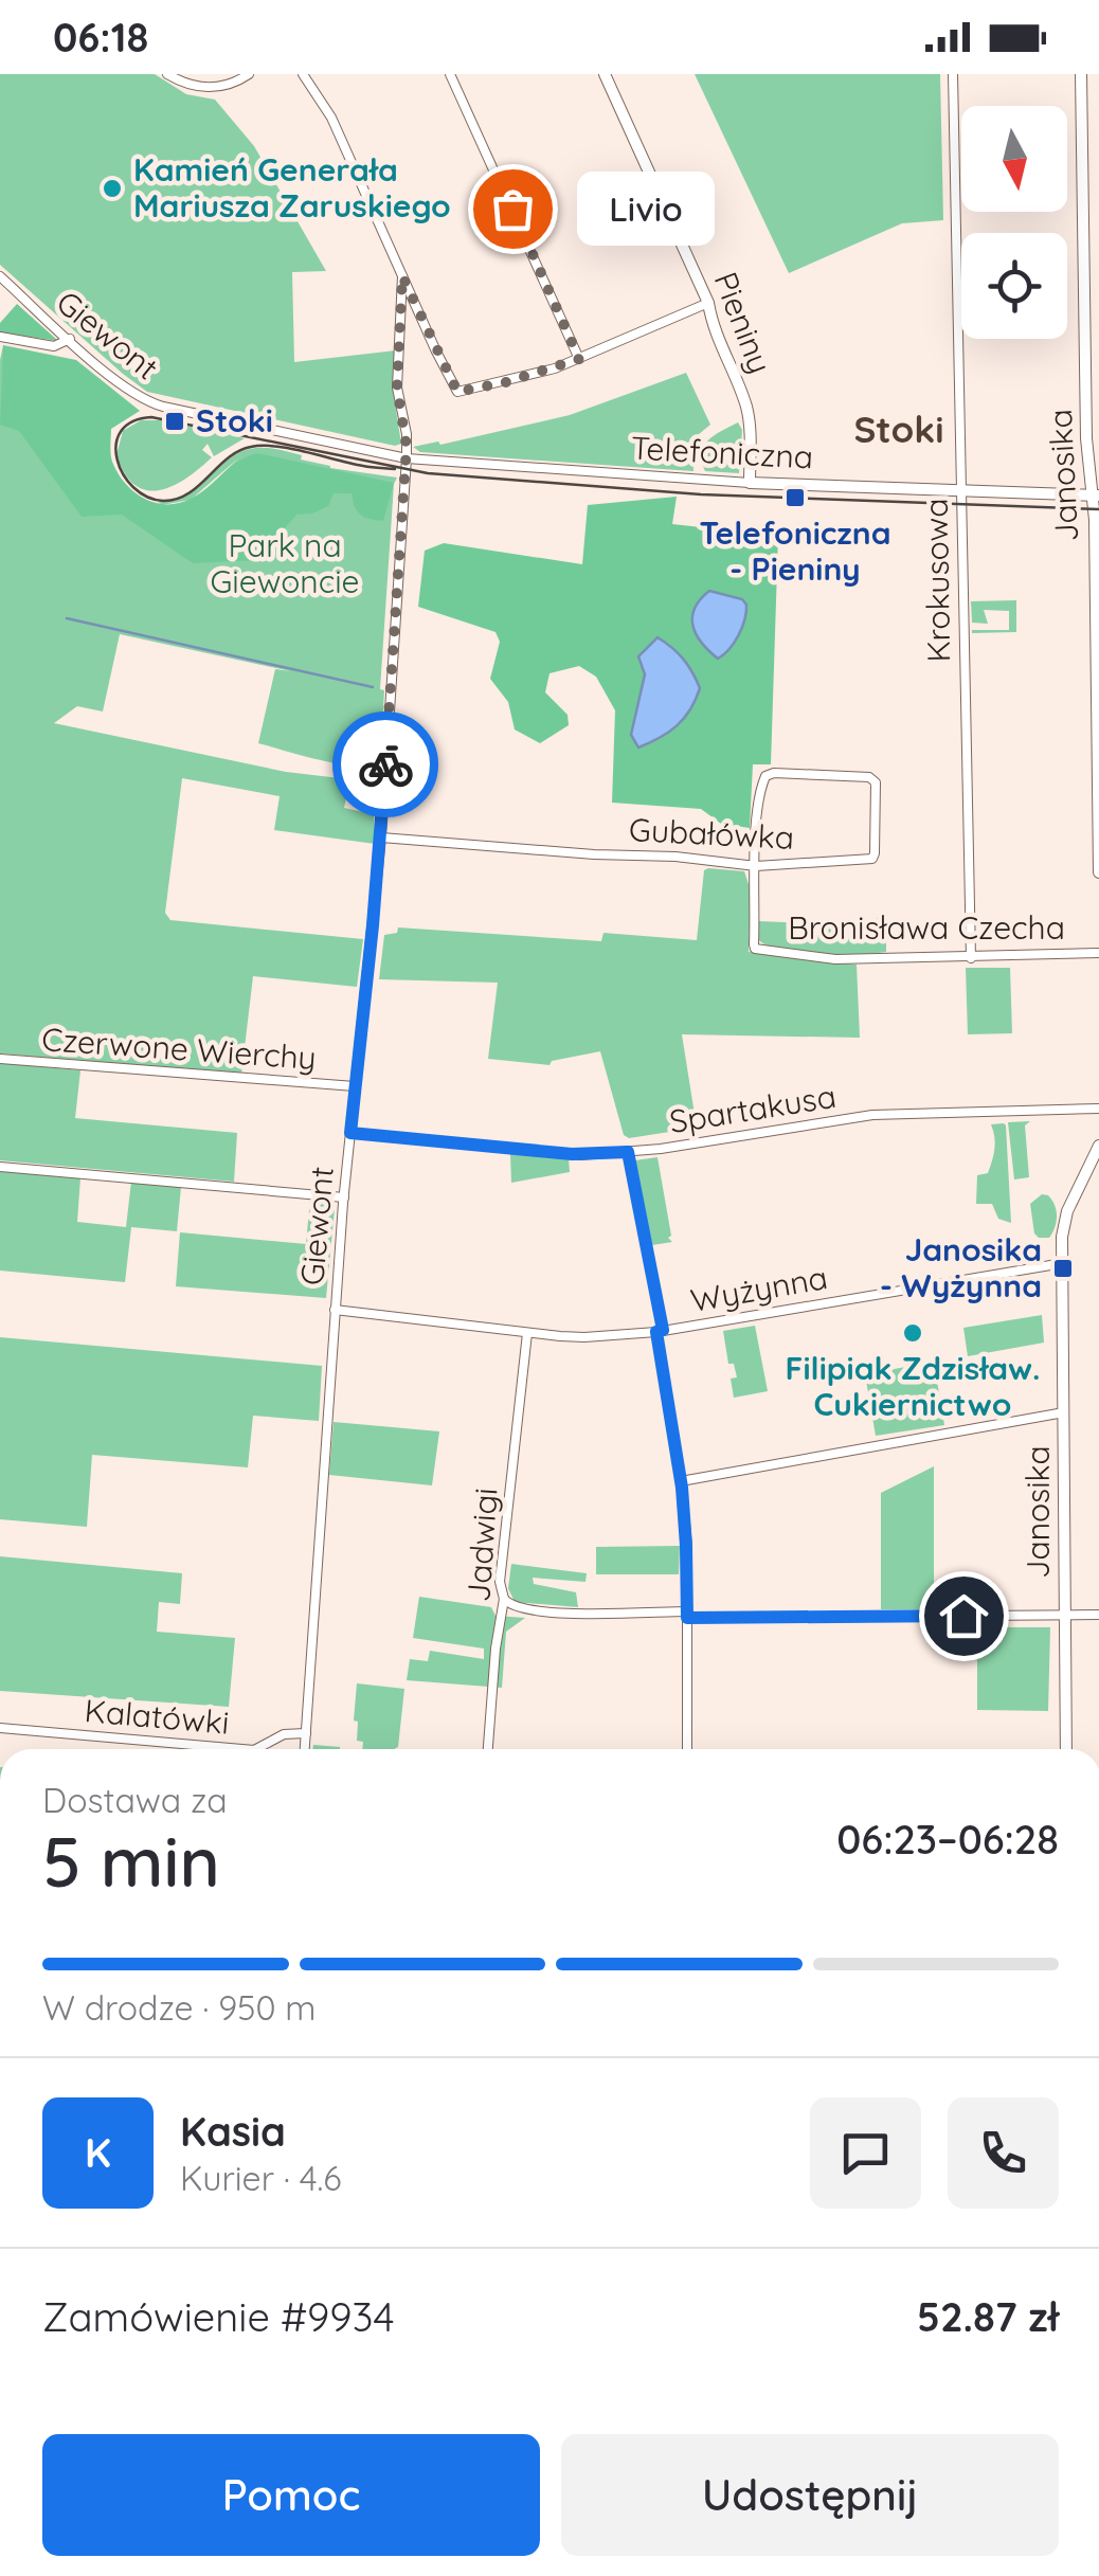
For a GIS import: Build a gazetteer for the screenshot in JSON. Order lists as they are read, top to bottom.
{
  "streets": {
    "street": [
      "Pieniny",
      "Giewont",
      "Telefoniczna",
      "Janosika",
      "Krokusowa",
      "Gubałówka",
      "Bronisława Czecha",
      "Czerwone Wierchy",
      "Spartakusa",
      "Wyżynna",
      "Jadwigi",
      "Kalatówki"
    ]
  },
  "crossings": [
    ["Pieniny", "Telefoniczna"],
    ["Giewont", "Telefoniczna"],
    ["Giewont", "Gubałówka"],
    ["Giewont", "Czerwone Wierchy"],
    ["Giewont", "Spartakusa"],
    ["Giewont", "Wyżynna"],
    ["Giewont", "Kalatówki"],
    ["Telefoniczna", "Janosika"],
    ["Telefoniczna", "Krokusowa"],
    ["Janosika", "Wyżynna"],
    ["Krokusowa", "Bronisława Czecha"],
    ["Gubałówka", "Bronisława Czecha"],
    ["Wyżynna", "Jadwigi"]
  ],
  "districts": ["Stoki"],
  "parks": ["Park na Giewoncie"],
  "places": {
    "other": ["Kamień Generała Mariusza Zaruskiego", "Livio", "Filipiak Zdzisław. Cukiernictwo"],
    "transit": ["Stoki", "Telefoniczna - Pieniny", "Janosika - Wyżynna"]
  },
  "north": "bottom",
  "page": {
    "status": "06:18",
    "bubble": "Livio",
    "heading": ["5 min", "Dostawa za", "06:23–06:28"],
    "panel": [
      "Kasia",
      "Kurier · 4.6",
      "Zamówienie #9934",
      "52.87 zł"
    ],
    "bar": "W drodze · 950 m",
    "round": "K",
    "buttons": ["Pomoc", "Udostępnij"]
  }
}
